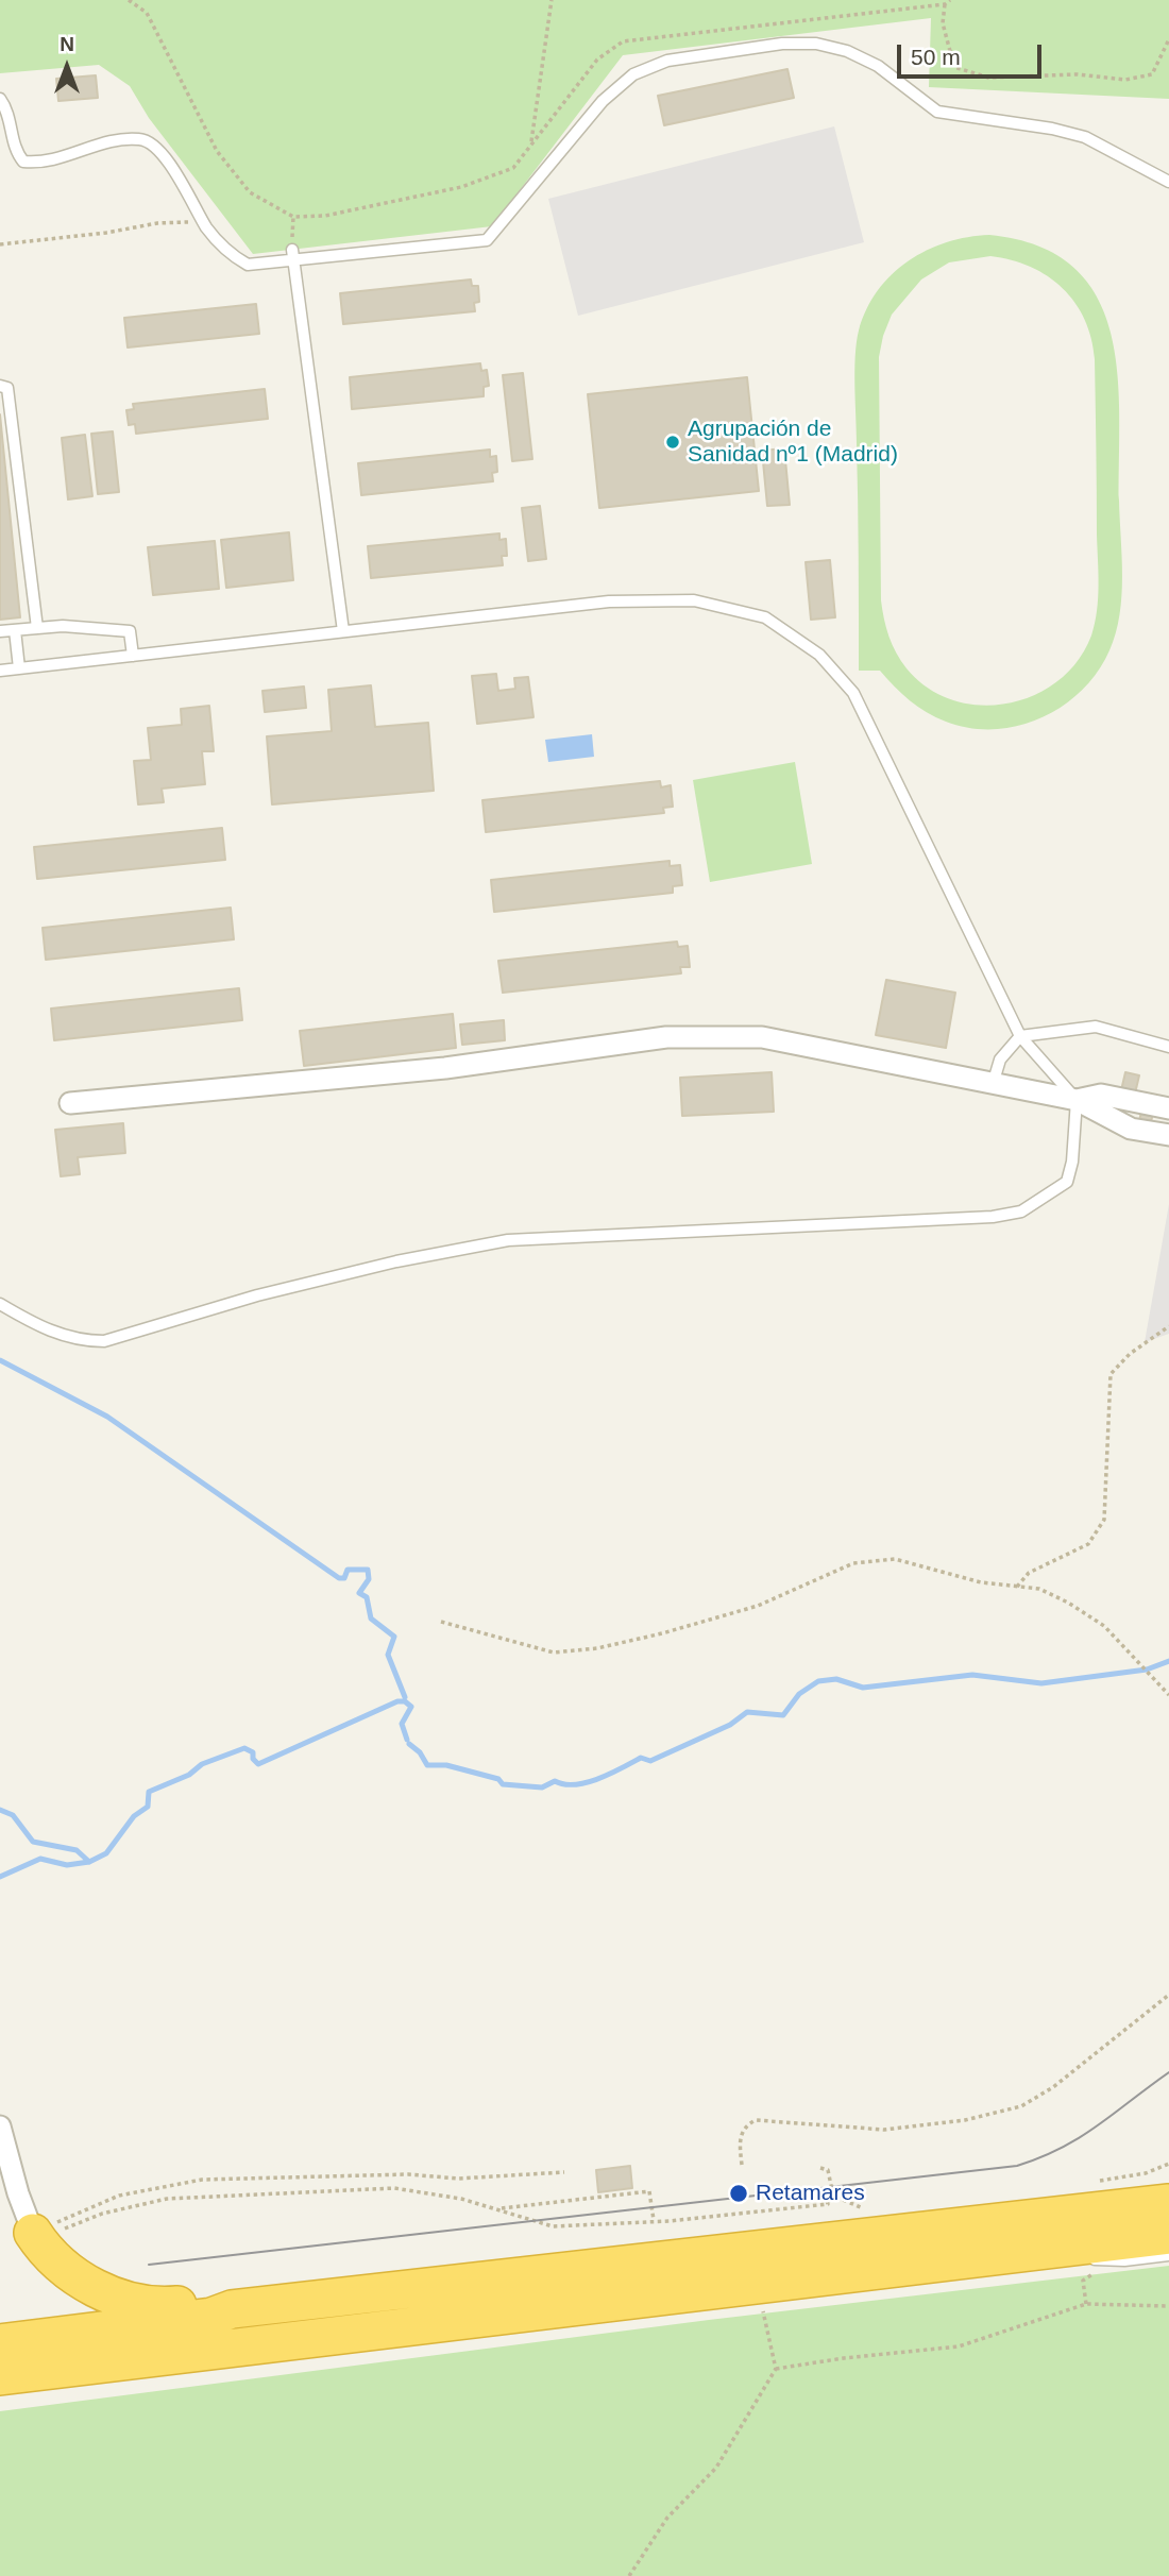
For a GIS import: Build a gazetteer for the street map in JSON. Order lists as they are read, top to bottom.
{
  "places": ["Agrupación de Sanidad nº1 (Madrid)", "Retamares"],
  "scale_bar": "50 m",
  "north": "top"
}
